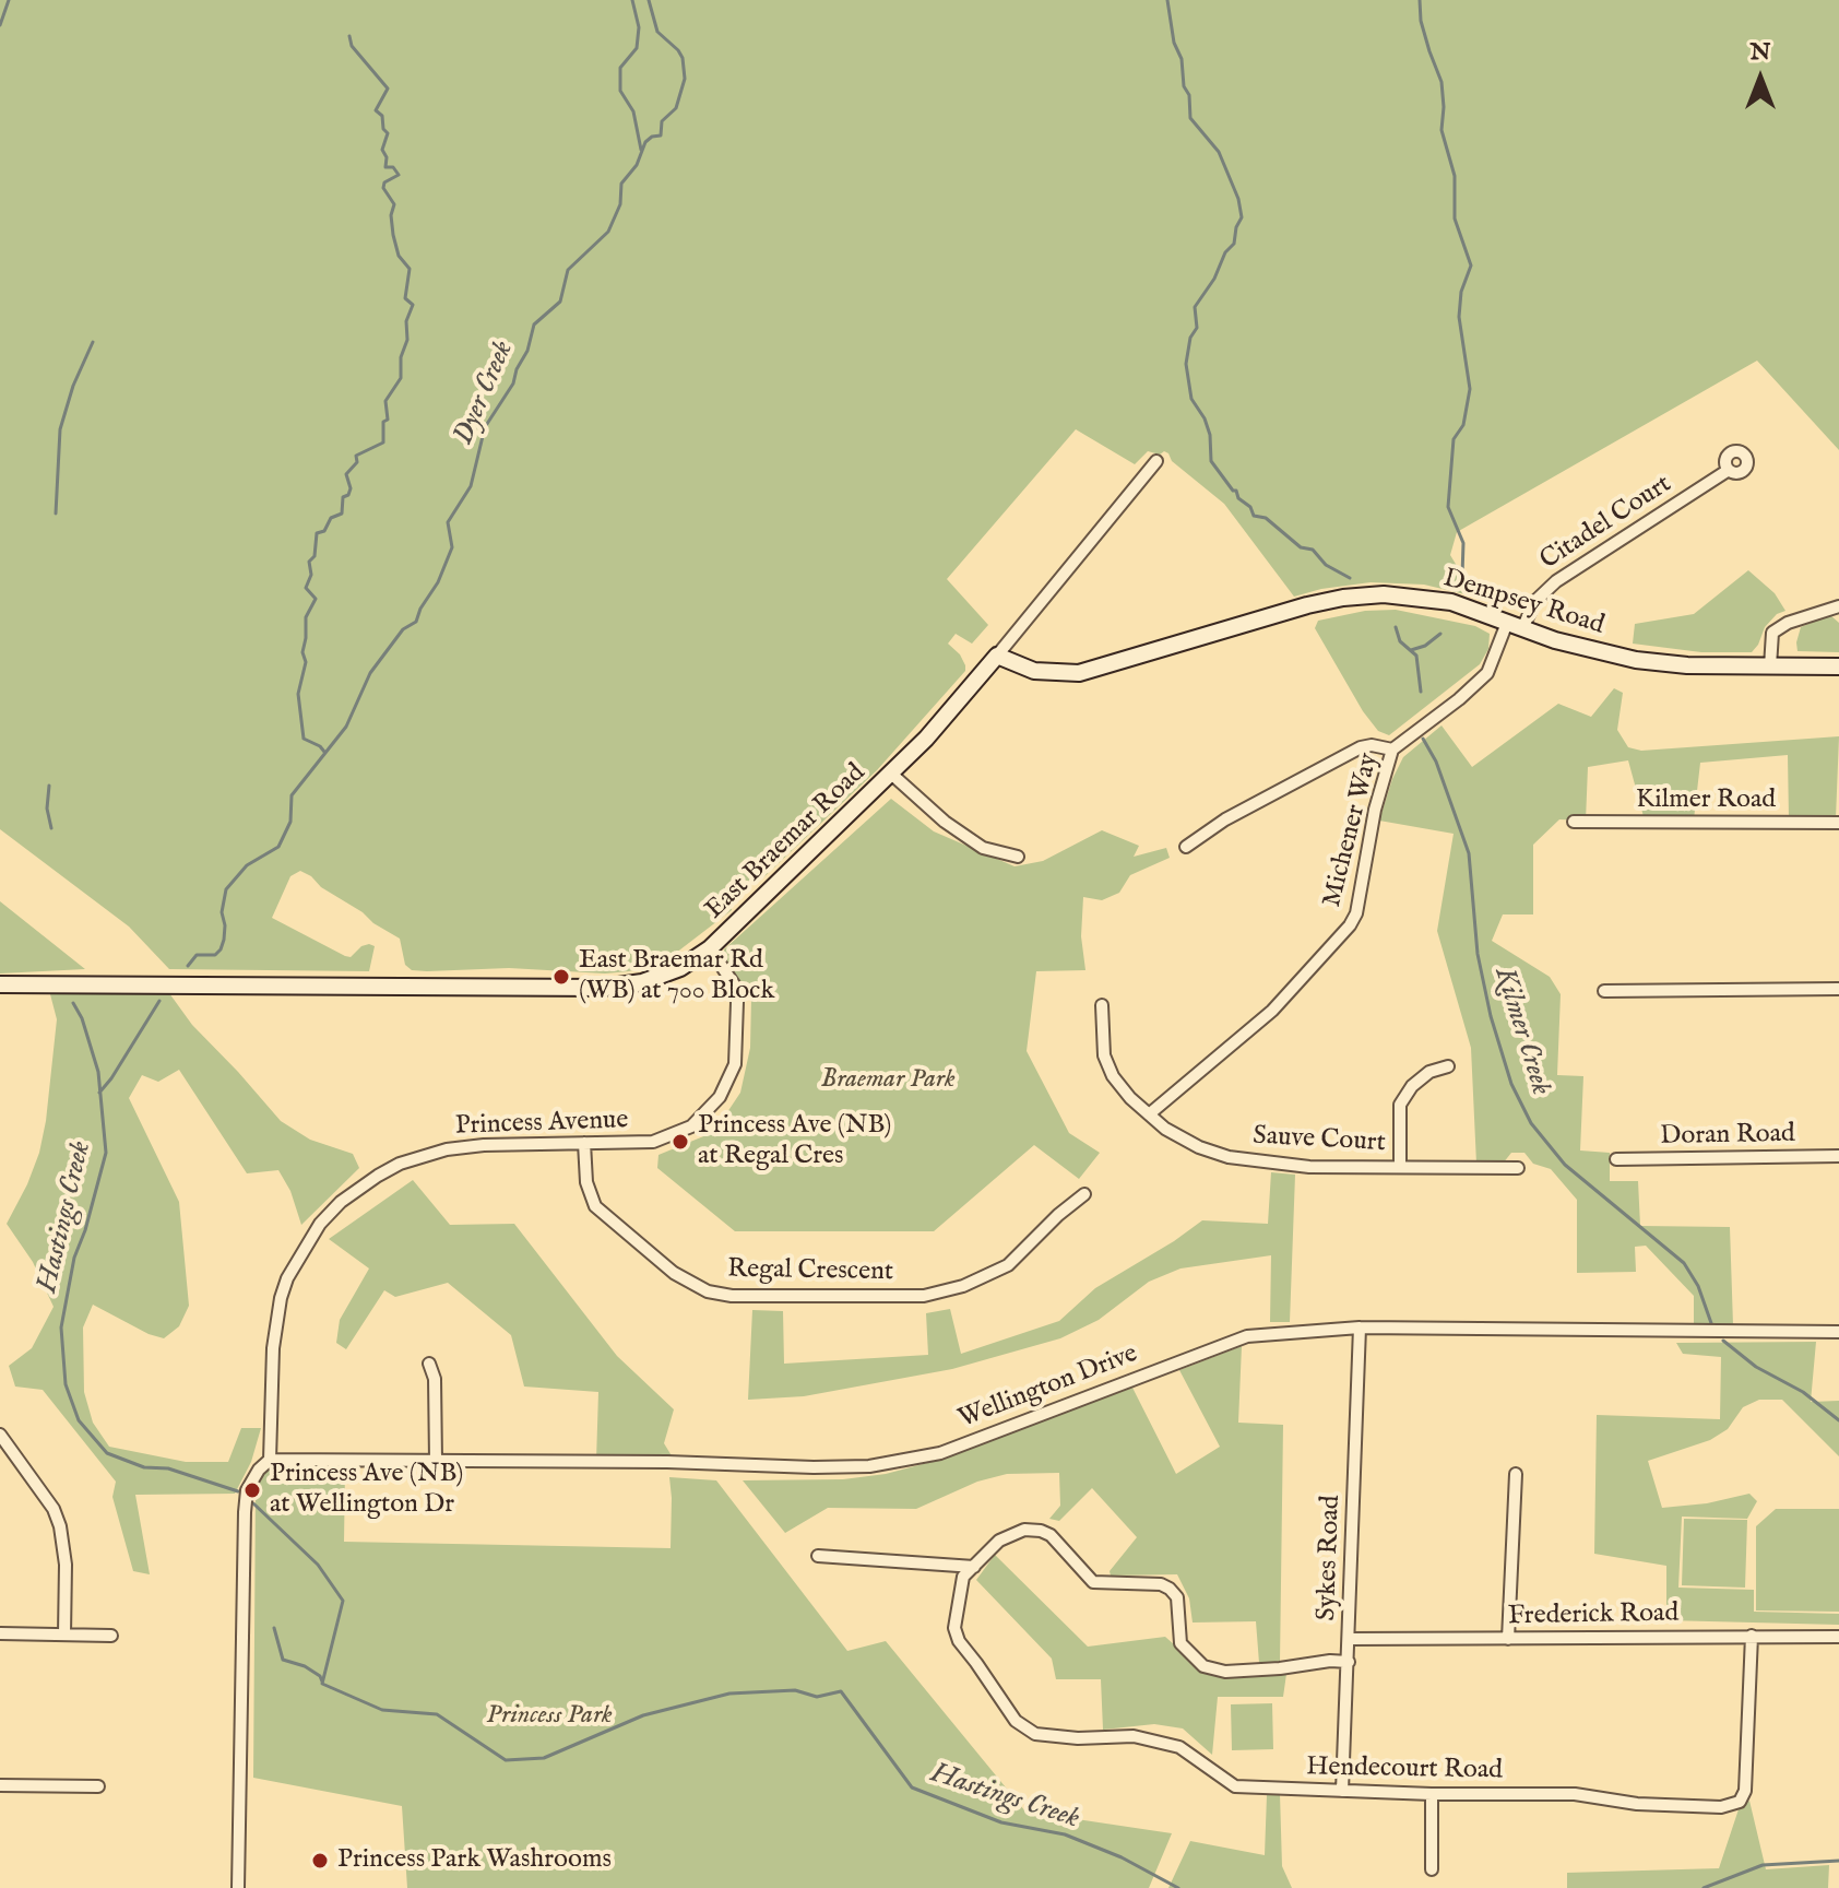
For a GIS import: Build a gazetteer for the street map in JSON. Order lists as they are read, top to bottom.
{
  "streets": {
    "street": [
      "Citadel Court",
      "Dempsey Road",
      "Kilmer Road",
      "Michener Way",
      "East Braemar Road",
      "Princess Avenue",
      "Doran Road",
      "Sauve Court",
      "Regal Crescent",
      "Wellington Drive",
      "Sykes Road",
      "Frederick Road",
      "Hendecourt Road"
    ]
  },
  "crossings": [
    ["Citadel Court", "Dempsey Road"],
    ["Citadel Court", "Michener Way"],
    ["Dempsey Road", "Michener Way"],
    ["Dempsey Road", "East Braemar Road"],
    ["Michener Way", "Sauve Court"],
    ["East Braemar Road", "Princess Avenue"],
    ["Princess Avenue", "Regal Crescent"],
    ["Princess Avenue", "Wellington Drive"],
    ["Wellington Drive", "Sykes Road"],
    ["Sykes Road", "Frederick Road"],
    ["Sykes Road", "Hendecourt Road"],
    ["Frederick Road", "Hendecourt Road"]
  ],
  "water": ["Dyer Creek", "Kilmer Creek", "Hastings Creek"],
  "parks": ["Braemar Park", "Princess Park"],
  "places": [
    "East Braemar Rd (WB) at 700 Block",
    "Princess Ave (NB) at Regal Cres",
    "Princess Ave (NB) at Wellington Dr",
    "Princess Park Washrooms"
  ],
  "north": "top"
}
